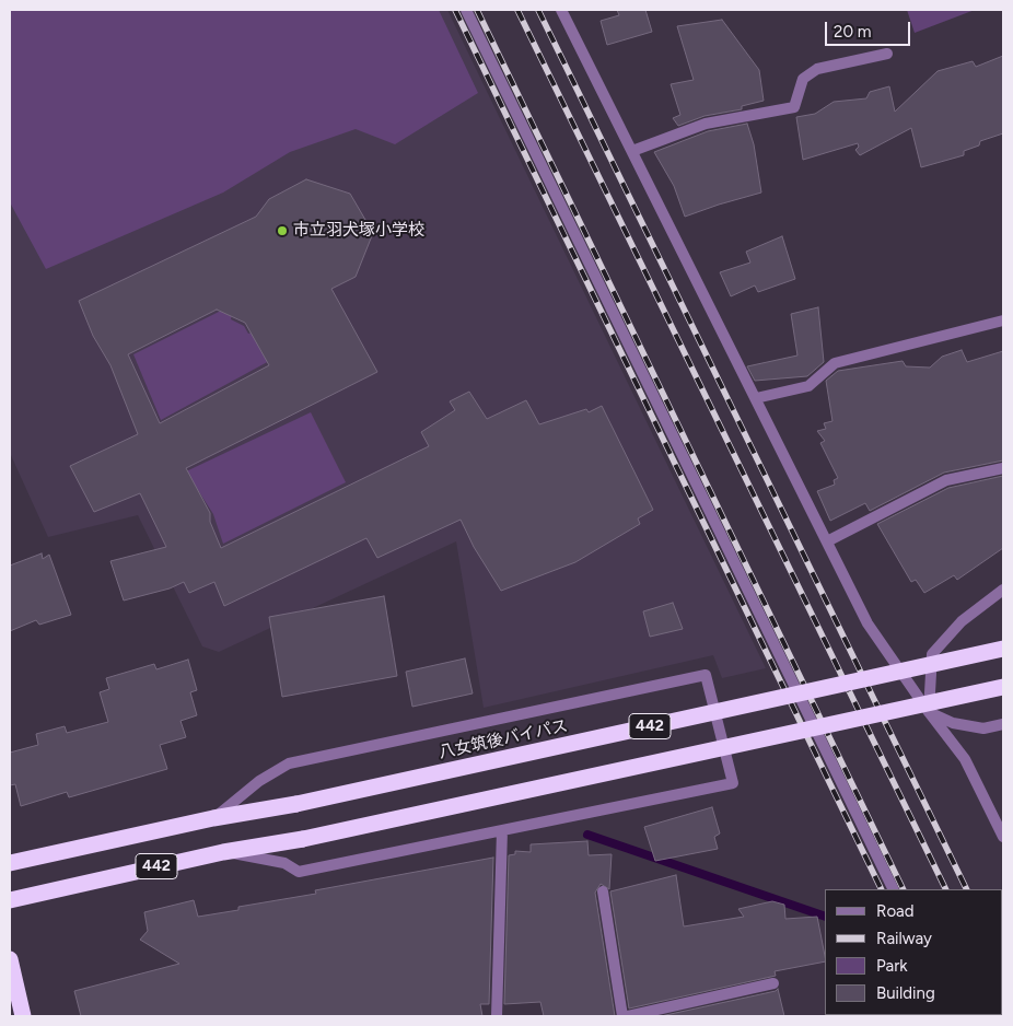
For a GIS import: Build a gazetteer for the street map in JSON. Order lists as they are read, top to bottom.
{
  "streets": {
    "highway": ["442", "八女筑後バイパス"]
  },
  "places": ["市立羽犬塚小学校"],
  "legend": [
    "Road",
    "Railway",
    "Park",
    "Building"
  ],
  "scale_bar": "20 m"
}
